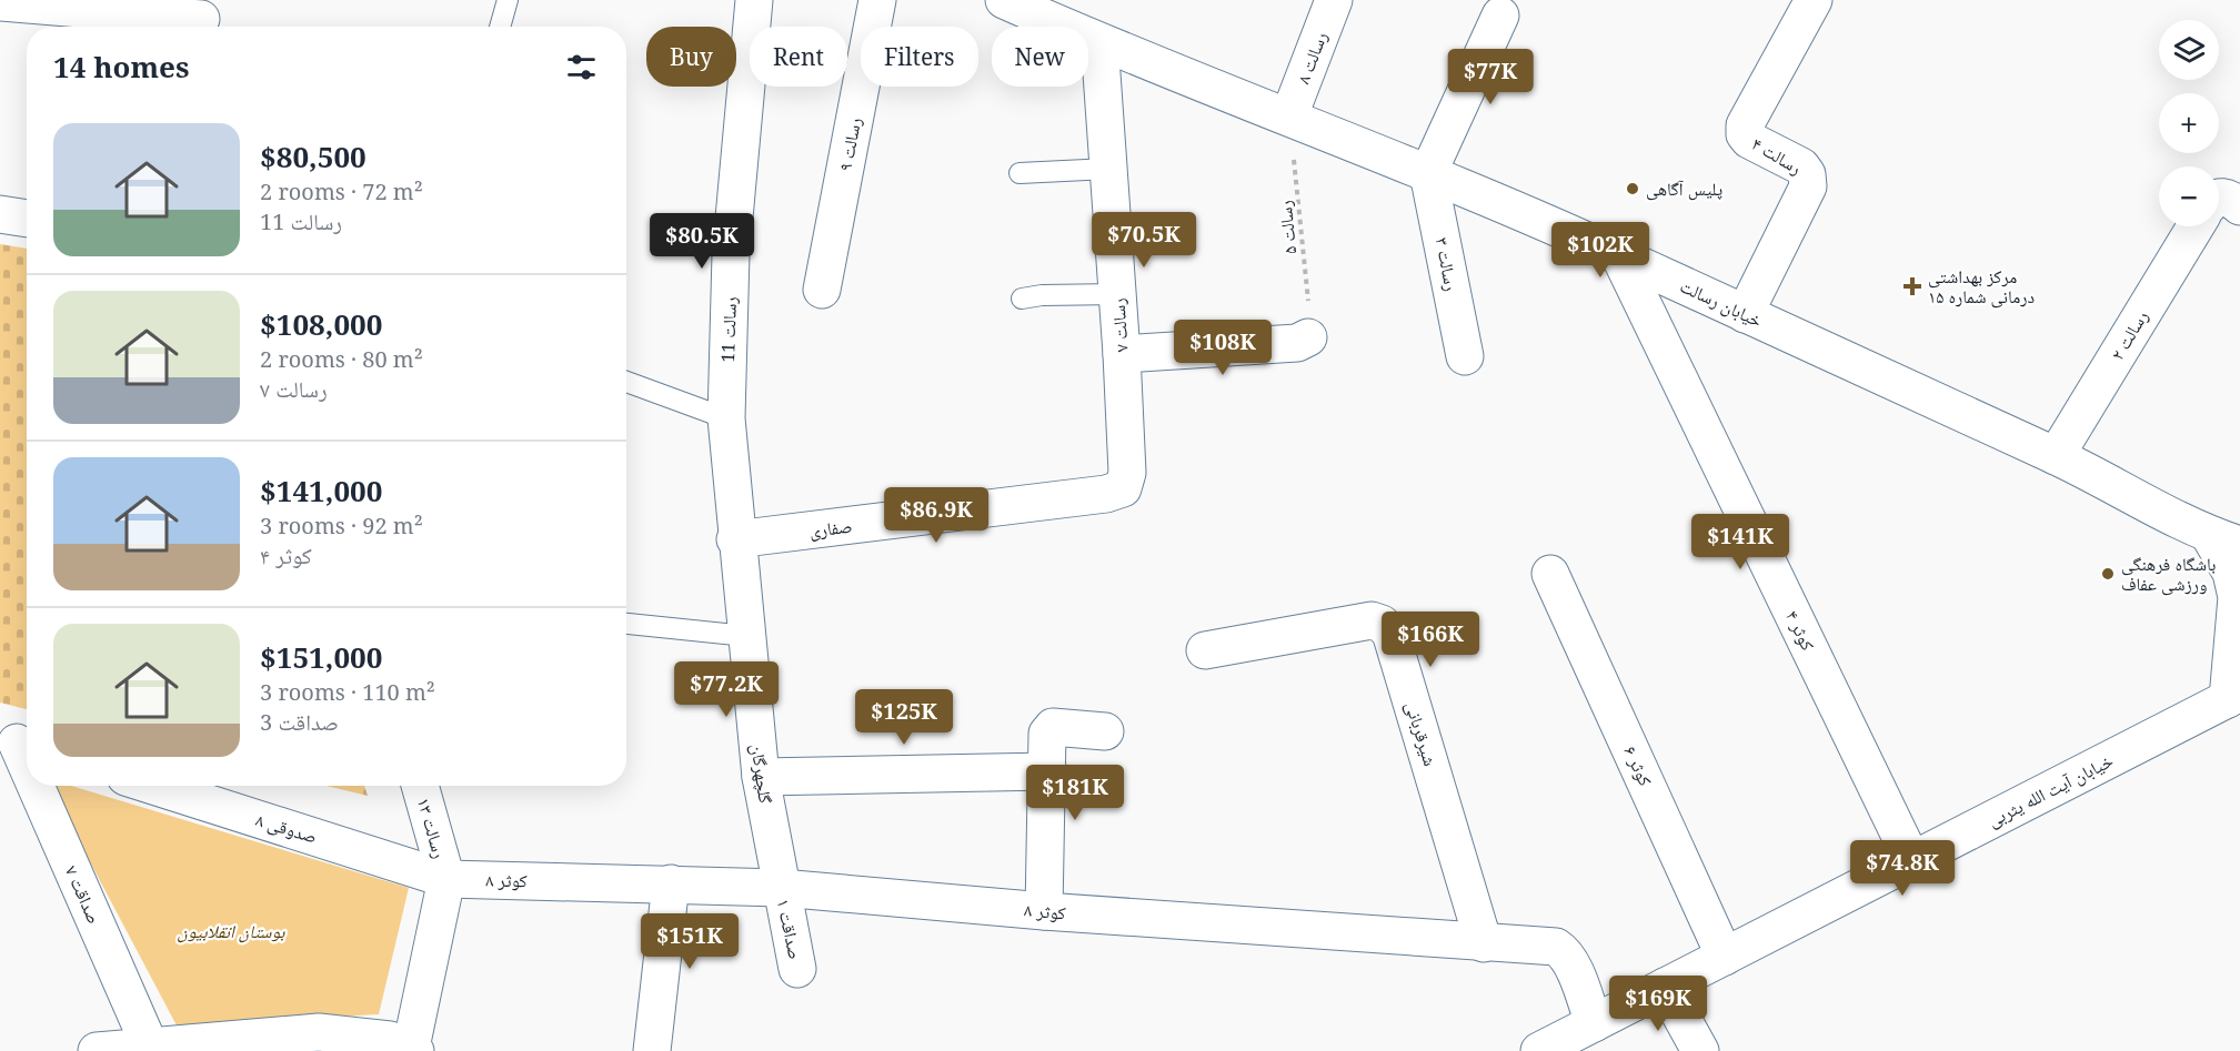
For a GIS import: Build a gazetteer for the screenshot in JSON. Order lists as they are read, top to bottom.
{
  "streets": {
    "street": [
      "رسالت ۸",
      "رسالت ۹",
      "رسالت ۴",
      "رسالت ۳",
      "خیابان رسالت",
      "رسالت ۷",
      "رسالت 11",
      "رسالت ۲",
      "صفاری",
      "کوثر ۴",
      "شیرقربانی",
      "کوثر ۶",
      "گلچهرگان",
      "خیابان آیت الله یثربی",
      "صدوقی ۸",
      "رسالت ۱۳",
      "کوثر ۸",
      "صداقت ۷",
      "صداقت ۱"
    ],
    "path": ["رسالت ۵"]
  },
  "crossings": [
    ["رسالت ۸", "رسالت ۵"],
    ["رسالت ۸", "خیابان رسالت"],
    ["رسالت ۴", "خیابان رسالت"],
    ["رسالت ۵", "خیابان رسالت"],
    ["رسالت ۳", "خیابان رسالت"],
    ["خیابان رسالت", "رسالت ۷"],
    ["خیابان رسالت", "رسالت ۲"],
    ["خیابان رسالت", "کوثر ۴"],
    ["خیابان رسالت", "خیابان آیت الله یثربی"],
    ["رسالت ۷", "صفاری"],
    ["رسالت 11", "صفاری"],
    ["رسالت 11", "گلچهرگان"],
    ["صفاری", "گلچهرگان"],
    ["کوثر ۴", "خیابان آیت الله یثربی"],
    ["شیرقربانی", "کوثر ۸"],
    ["کوثر ۶", "خیابان آیت الله یثربی"],
    ["گلچهرگان", "کوثر ۸"],
    ["گلچهرگان", "صداقت ۱"],
    ["خیابان آیت الله یثربی", "کوثر ۸"],
    ["صدوقی ۸", "رسالت ۱۳"],
    ["صدوقی ۸", "کوثر ۸"],
    ["رسالت ۱۳", "کوثر ۸"],
    ["کوثر ۸", "صداقت ۱"]
  ],
  "parks": ["بوستان انقلابیون"],
  "places": {
    "other": ["پلیس آگاهی", "باشگاه فرهنگی ورزشی عفاف"],
    "health": ["مرکز بهداشتی درمانی شماره ۱۵"]
  },
  "page": {
    "map_buttons": ["+", "−"],
    "chip": [
      "Buy",
      "Rent",
      "Filters",
      "New"
    ],
    "heading": "14 homes",
    "price": [
      "$77K",
      "$70.5K",
      "$80.5K",
      "$102K",
      "$108K",
      "$86.9K",
      "$141K",
      "$166K",
      "$77.2K",
      "$125K",
      "$181K",
      "$74.8K",
      "$151K",
      "$169K"
    ],
    "list": [
      {
        "name": "$80,500",
        "note": "2 rooms · 72 m² · رسالت 11"
      },
      {
        "name": "$108,000",
        "note": "2 rooms · 80 m² · رسالت ۷"
      },
      {
        "name": "$141,000",
        "note": "3 rooms · 92 m² · کوثر ۴"
      },
      {
        "name": "$151,000",
        "note": "3 rooms · 110 m² · صداقت 3"
      }
    ]
  }
}
